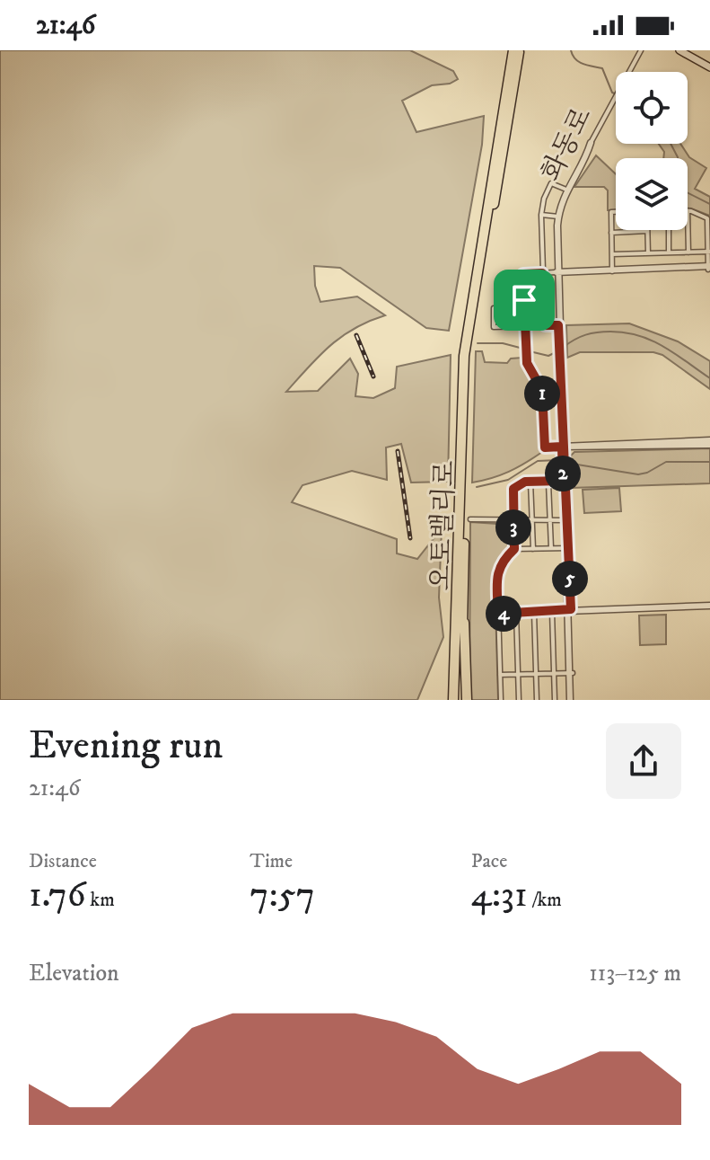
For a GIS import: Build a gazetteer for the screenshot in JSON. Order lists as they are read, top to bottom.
{
  "streets": {
    "highway": ["오토밸리로"],
    "street": ["화동로"]
  },
  "page": {
    "status": "21:46",
    "pins": [
      "1",
      "2",
      "3",
      "5",
      "4"
    ],
    "heading": ["Evening run", "21:46"],
    "stats": [
      ["Distance", "1.76 km"],
      ["Time", "7:57"],
      ["Pace", "4:31 /km"]
    ],
    "chart": ["Elevation", "113–125 m"]
  }
}
